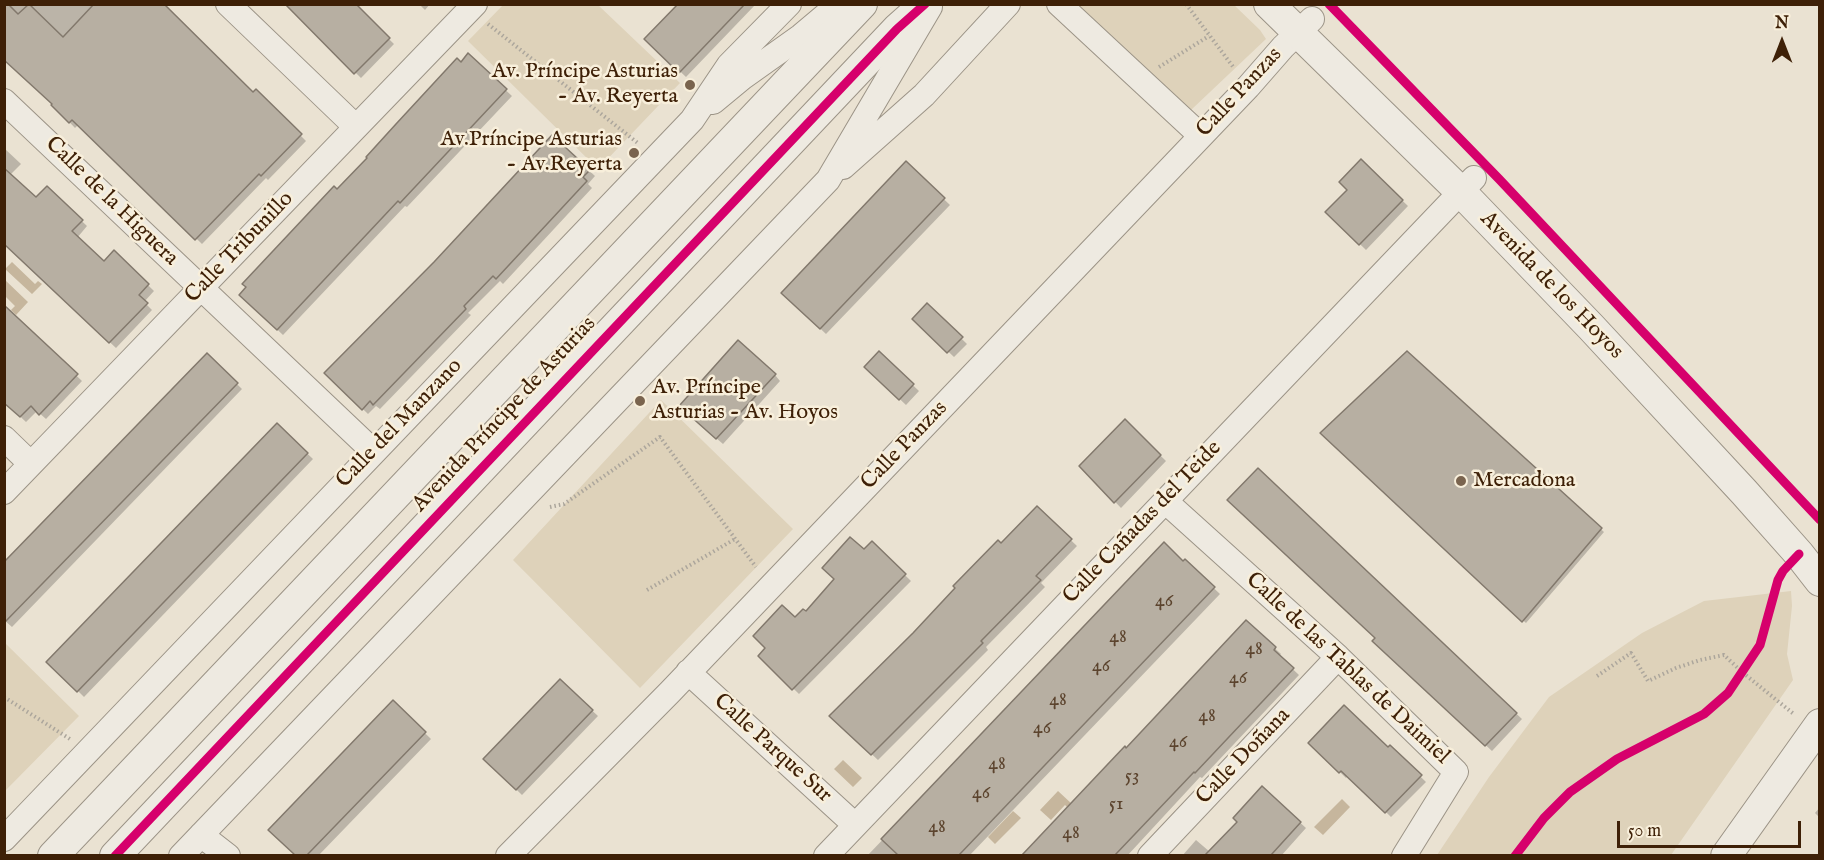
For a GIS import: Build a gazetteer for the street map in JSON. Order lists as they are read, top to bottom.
{
  "streets": {
    "street": [
      "Calle Panzas",
      "Calle de la Higuera",
      "Calle Tribunillo",
      "Avenida de los Hoyos",
      "Avenida Príncipe de Asturias",
      "Calle del Manzano",
      "Calle Cañadas del Teide",
      "Calle de las Tablas de Daimiel",
      "Calle Parque Sur",
      "Calle Doñana"
    ]
  },
  "crossings": [
    ["Calle Panzas", "Avenida de los Hoyos"],
    ["Calle Panzas", "Calle Parque Sur"],
    ["Calle de la Higuera", "Calle Tribunillo"],
    ["Calle de la Higuera", "Calle del Manzano"],
    ["Avenida de los Hoyos", "Calle Cañadas del Teide"],
    ["Calle Cañadas del Teide", "Calle de las Tablas de Daimiel"],
    ["Calle Cañadas del Teide", "Calle Parque Sur"],
    ["Calle de las Tablas de Daimiel", "Calle Doñana"]
  ],
  "places": [
    "Av. Príncipe Asturias - Av. Reyerta",
    "Av.Príncipe Asturias - Av.Reyerta",
    "Av. Príncipe Asturias - Av. Hoyos",
    "Mercadona"
  ],
  "house_numbers": [
    "46",
    "48",
    "48",
    "46",
    "46",
    "48",
    "48",
    "46",
    "46",
    "48",
    "53",
    "46",
    "51",
    "48",
    "48"
  ],
  "scale_bar": "50 m",
  "north": "top"
}
